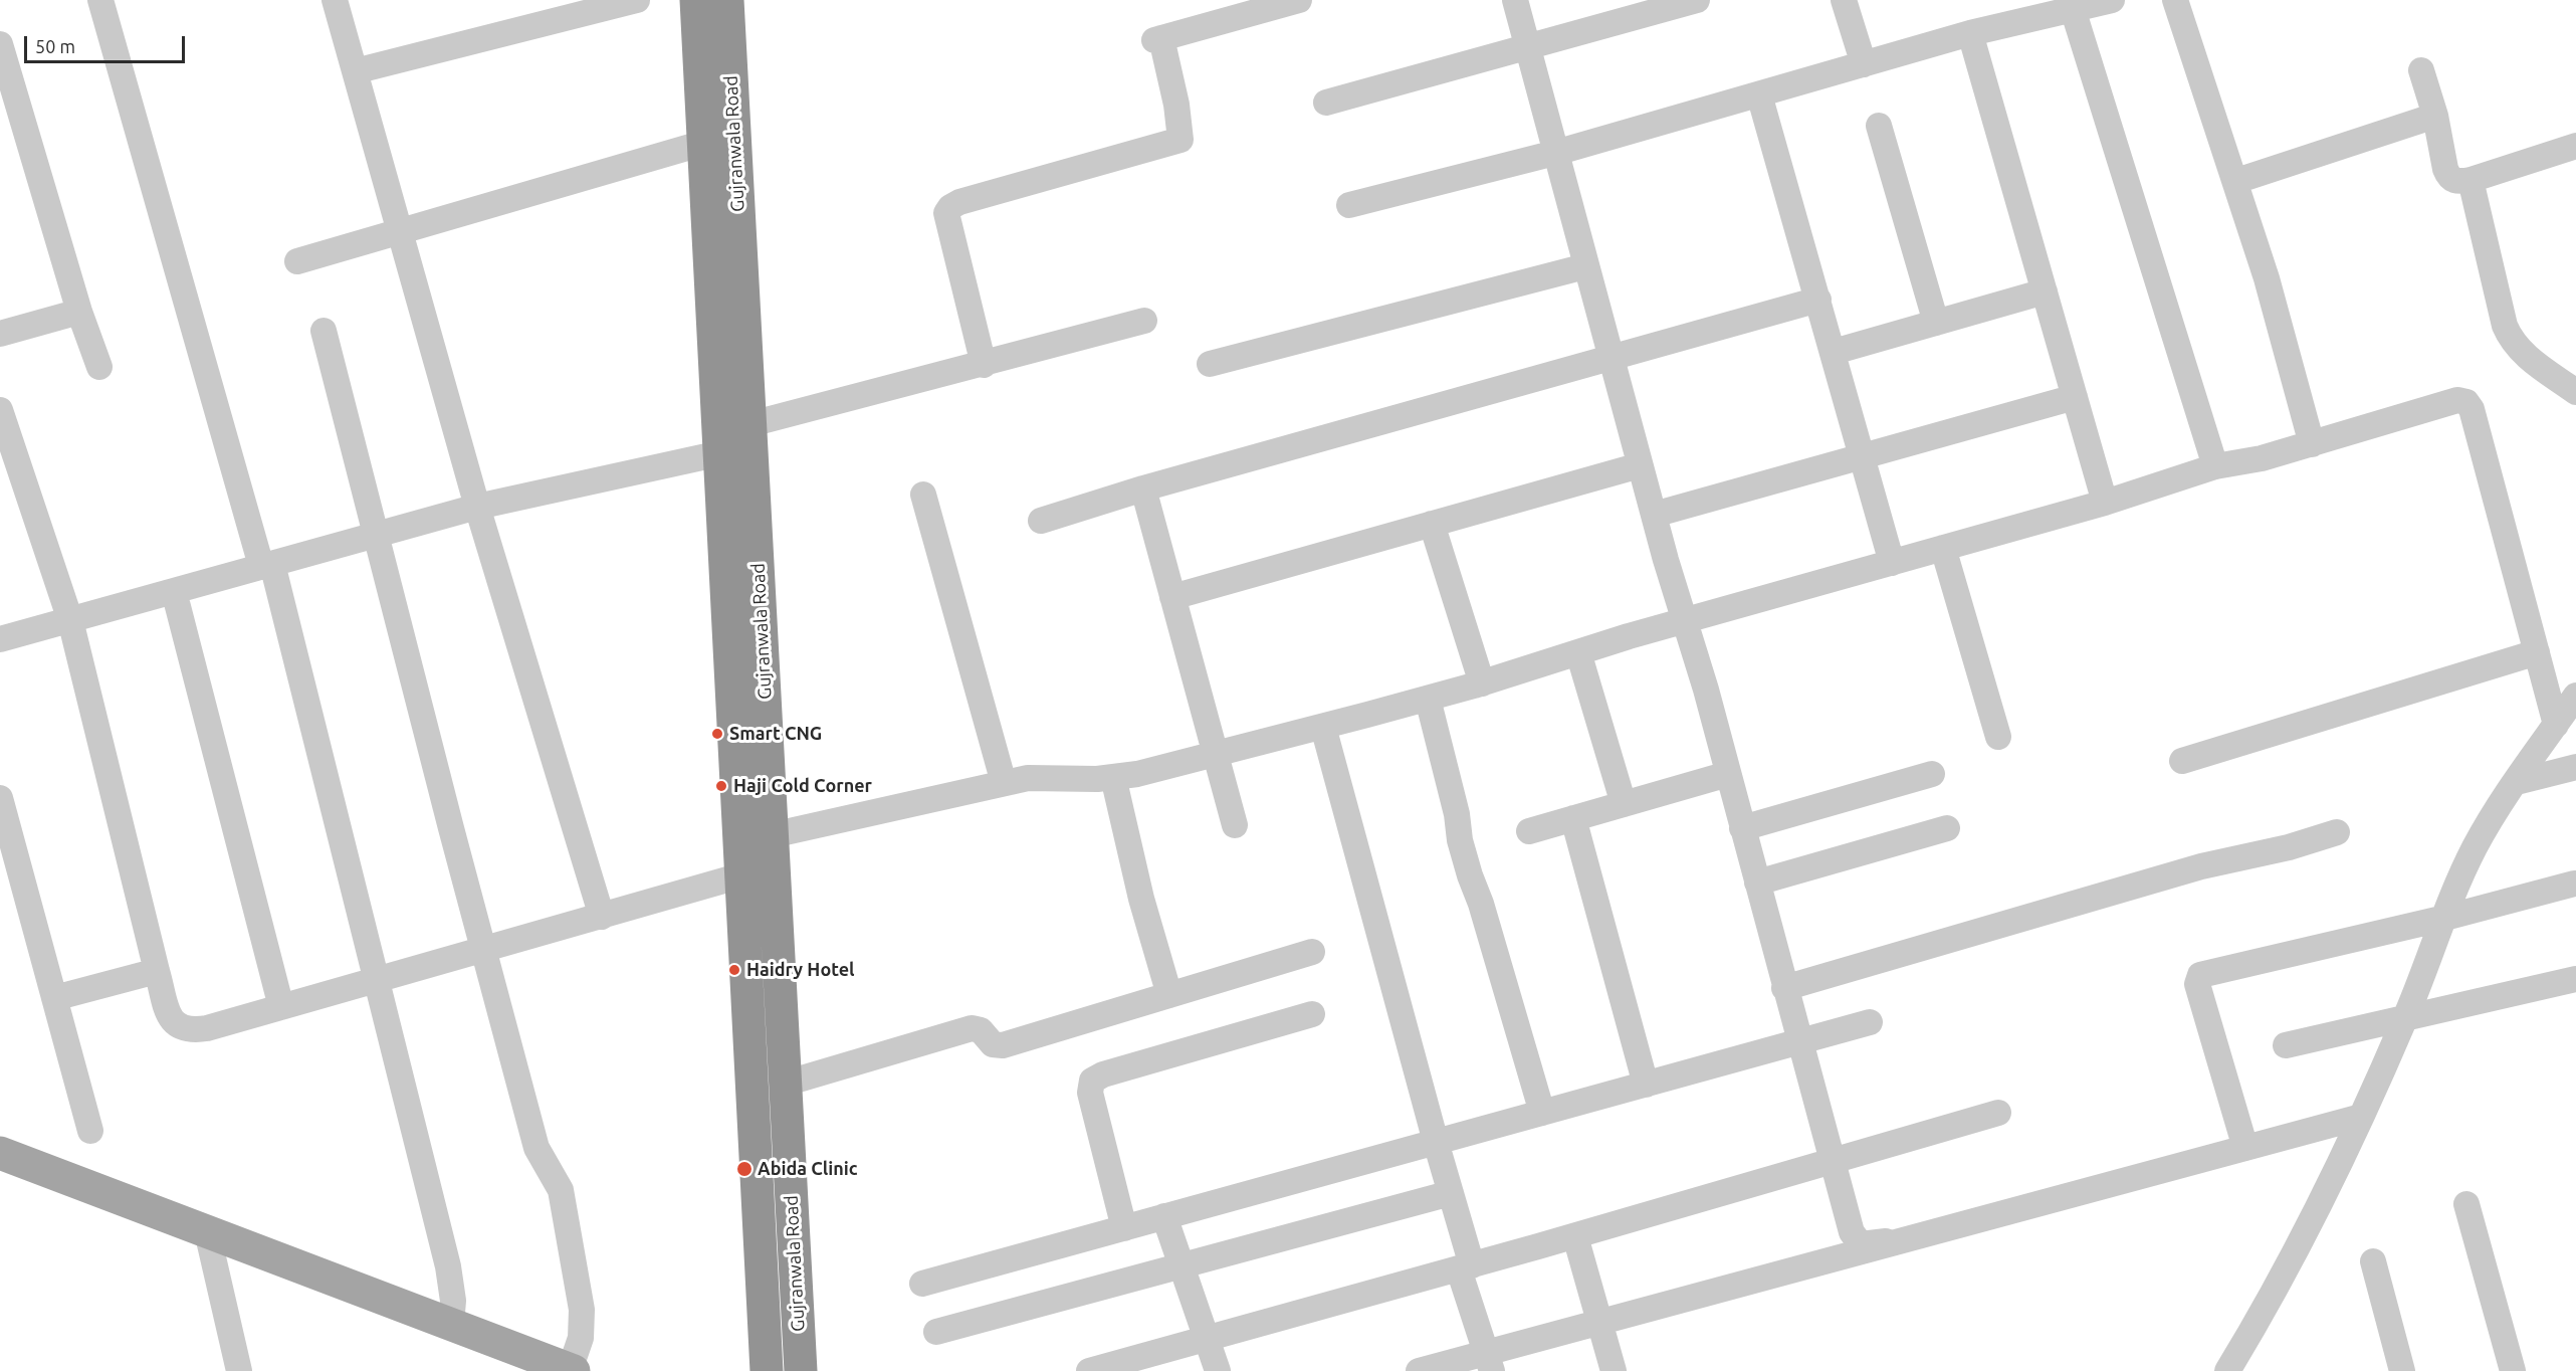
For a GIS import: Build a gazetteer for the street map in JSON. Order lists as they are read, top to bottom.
{
  "streets": {
    "highway": ["Gujranwala Road"]
  },
  "places": [
    "Smart CNG",
    "Haji Cold Corner",
    "Haidry Hotel",
    "Abida Clinic"
  ],
  "scale_bar": "50 m"
}
